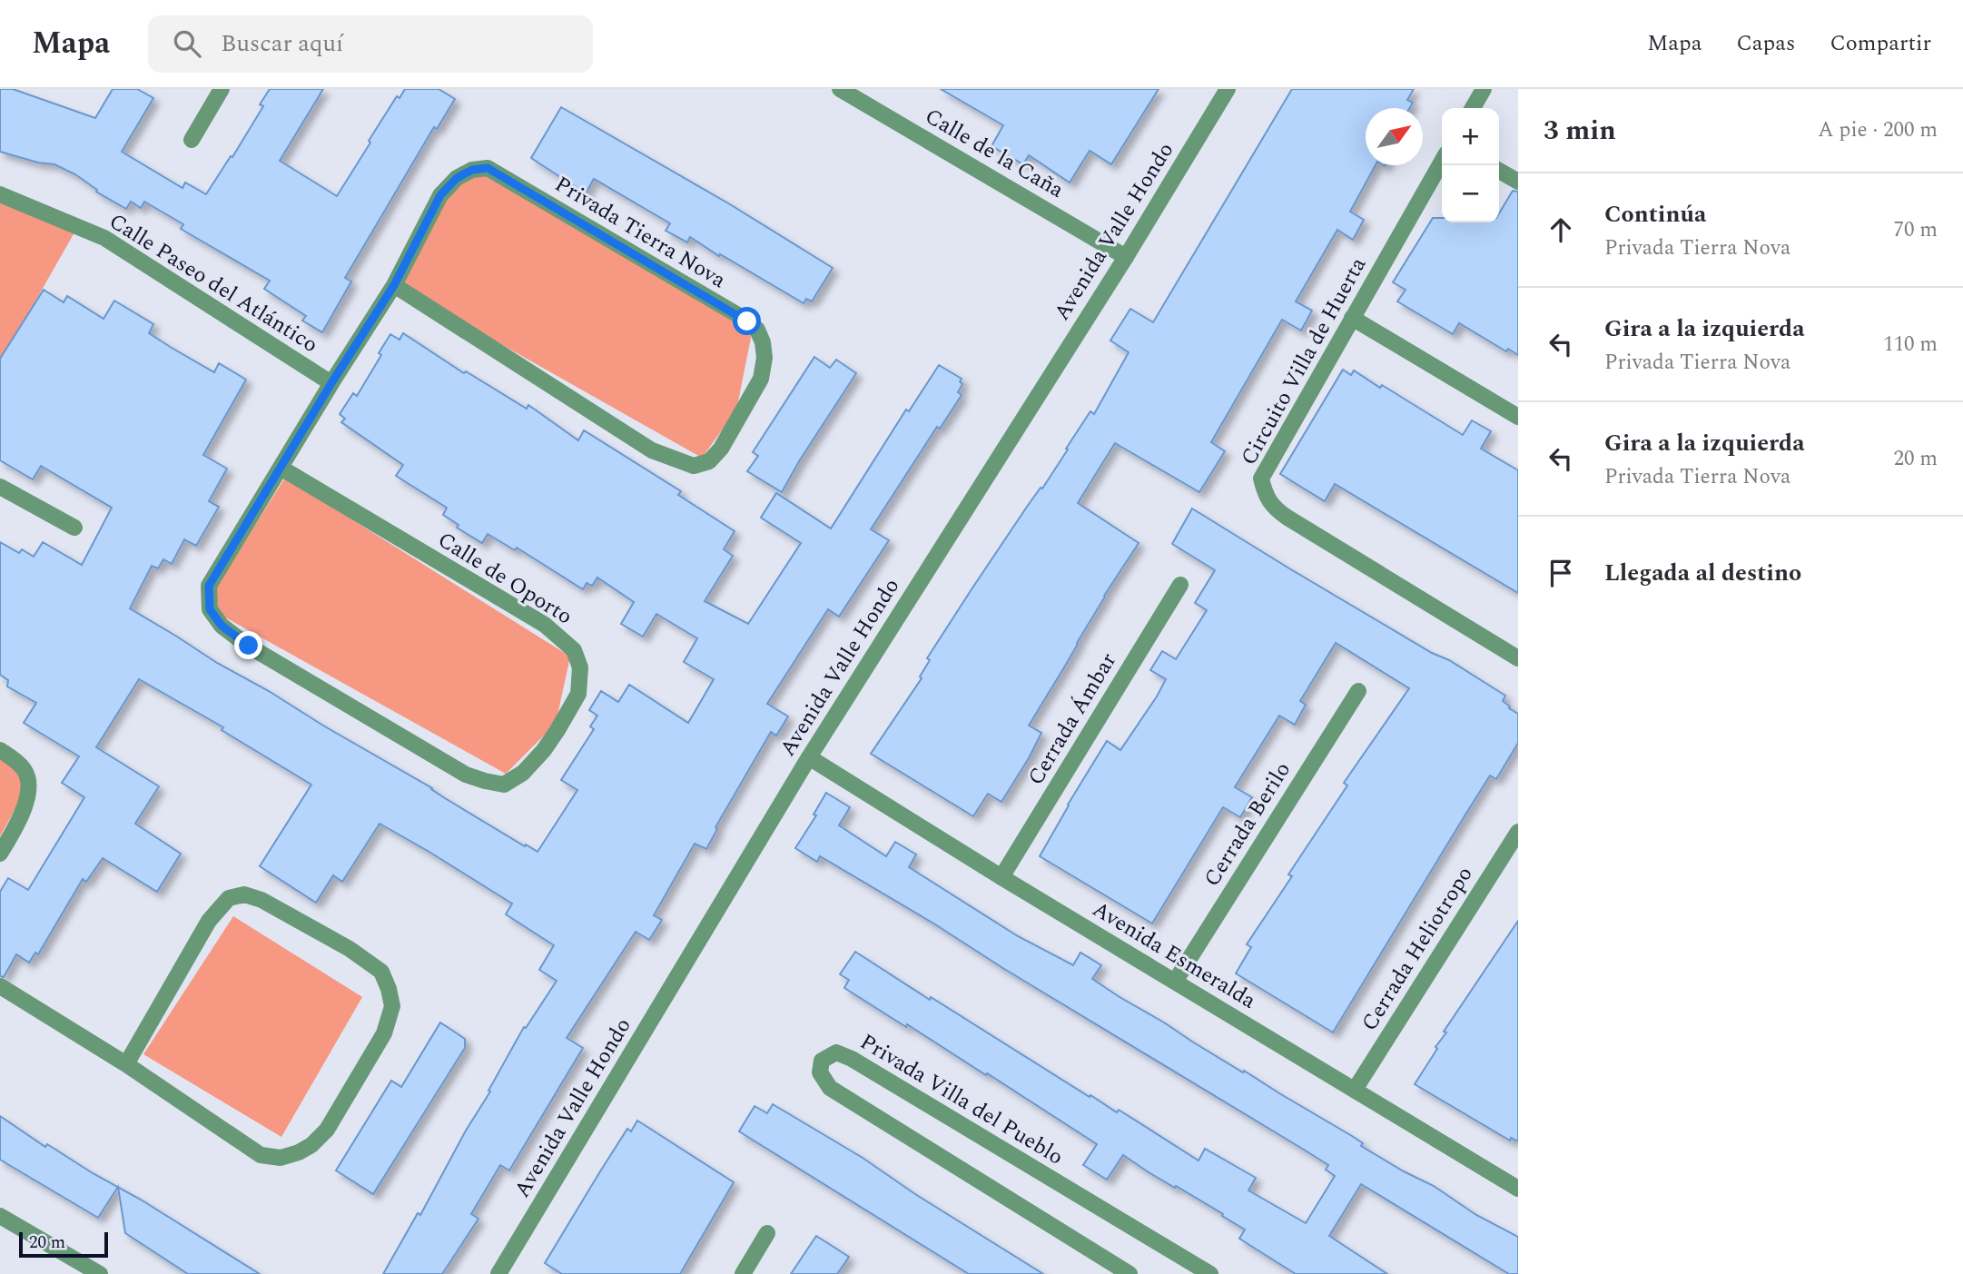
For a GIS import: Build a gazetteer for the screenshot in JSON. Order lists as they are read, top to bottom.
{
  "streets": {
    "street": [
      "Calle de la Caña",
      "Avenida Valle Hondo",
      "Privada Tierra Nova",
      "Calle Paseo del Atlántico",
      "Circuito Villa de Huerta",
      "Calle de Oporto",
      "Cerrada Ámbar",
      "Cerrada Berilo",
      "Cerrada Heliotropo",
      "Avenida Esmeralda",
      "Privada Villa del Pueblo"
    ]
  },
  "crossings": [
    ["Calle de la Caña", "Avenida Valle Hondo"],
    ["Avenida Valle Hondo", "Avenida Esmeralda"],
    ["Privada Tierra Nova", "Calle Paseo del Atlántico"],
    ["Privada Tierra Nova", "Calle de Oporto"],
    ["Cerrada Ámbar", "Avenida Esmeralda"],
    ["Cerrada Berilo", "Avenida Esmeralda"],
    ["Cerrada Heliotropo", "Avenida Esmeralda"]
  ],
  "scale_bar": "20 m",
  "north": "top right",
  "page": {
    "header": "Mapa",
    "search": "Buscar aquí",
    "nav": ["Mapa", "Capas", "Compartir"],
    "heading": ["3 min", "A pie · 200 m"],
    "map_buttons": ["+", "−"],
    "list": [
      ["Continúa", "Privada Tierra Nova", "70 m"],
      ["Gira a la izquierda", "Privada Tierra Nova", "110 m"],
      ["Gira a la izquierda", "Privada Tierra Nova", "20 m"],
      "Llegada al destino"
    ],
    "scale": "20 m"
  }
}
